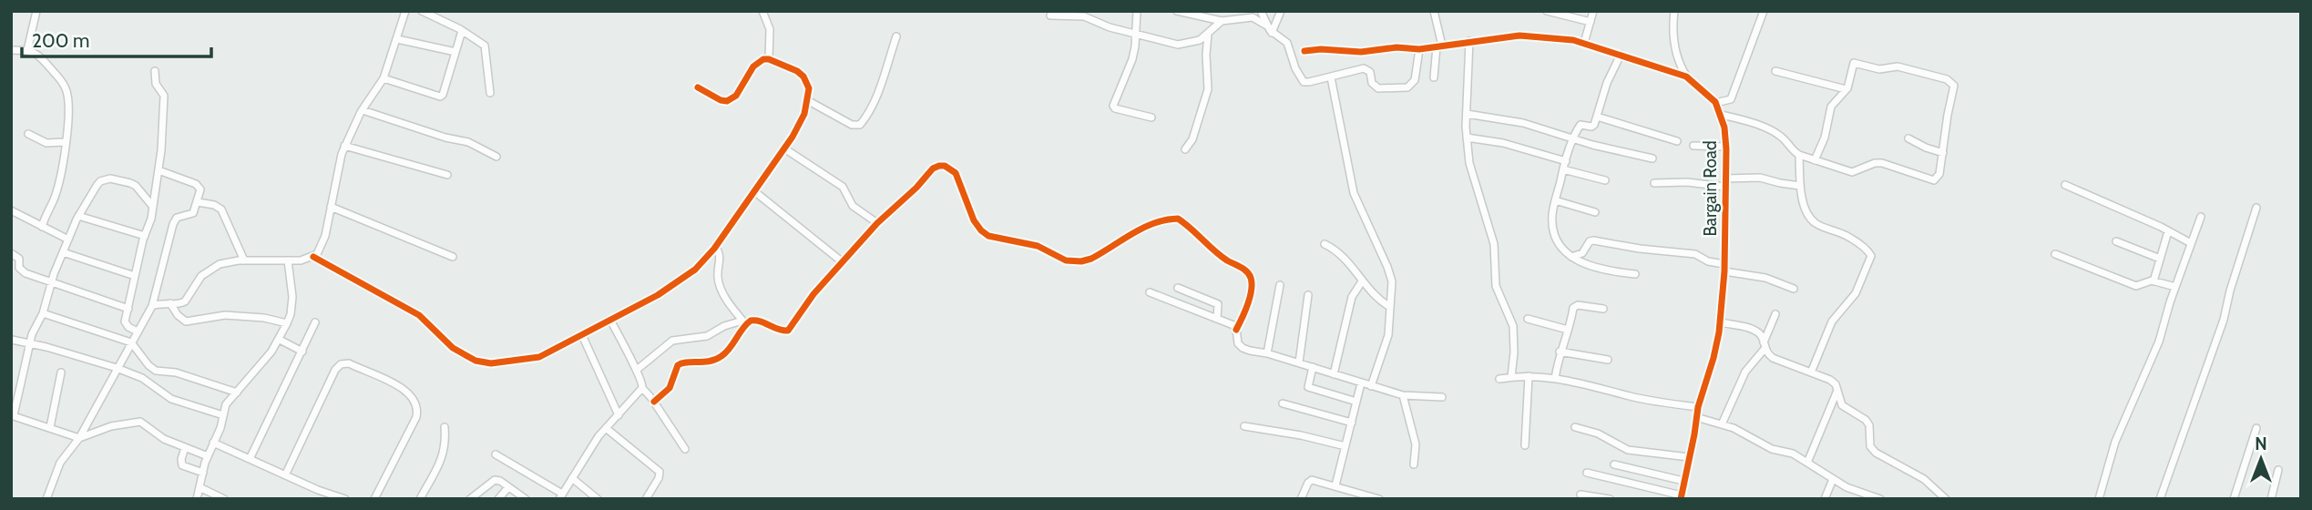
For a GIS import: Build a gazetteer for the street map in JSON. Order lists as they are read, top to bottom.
{
  "streets": {
    "street": ["Bargain Road"]
  },
  "scale_bar": "200 m",
  "north": "top"
}
